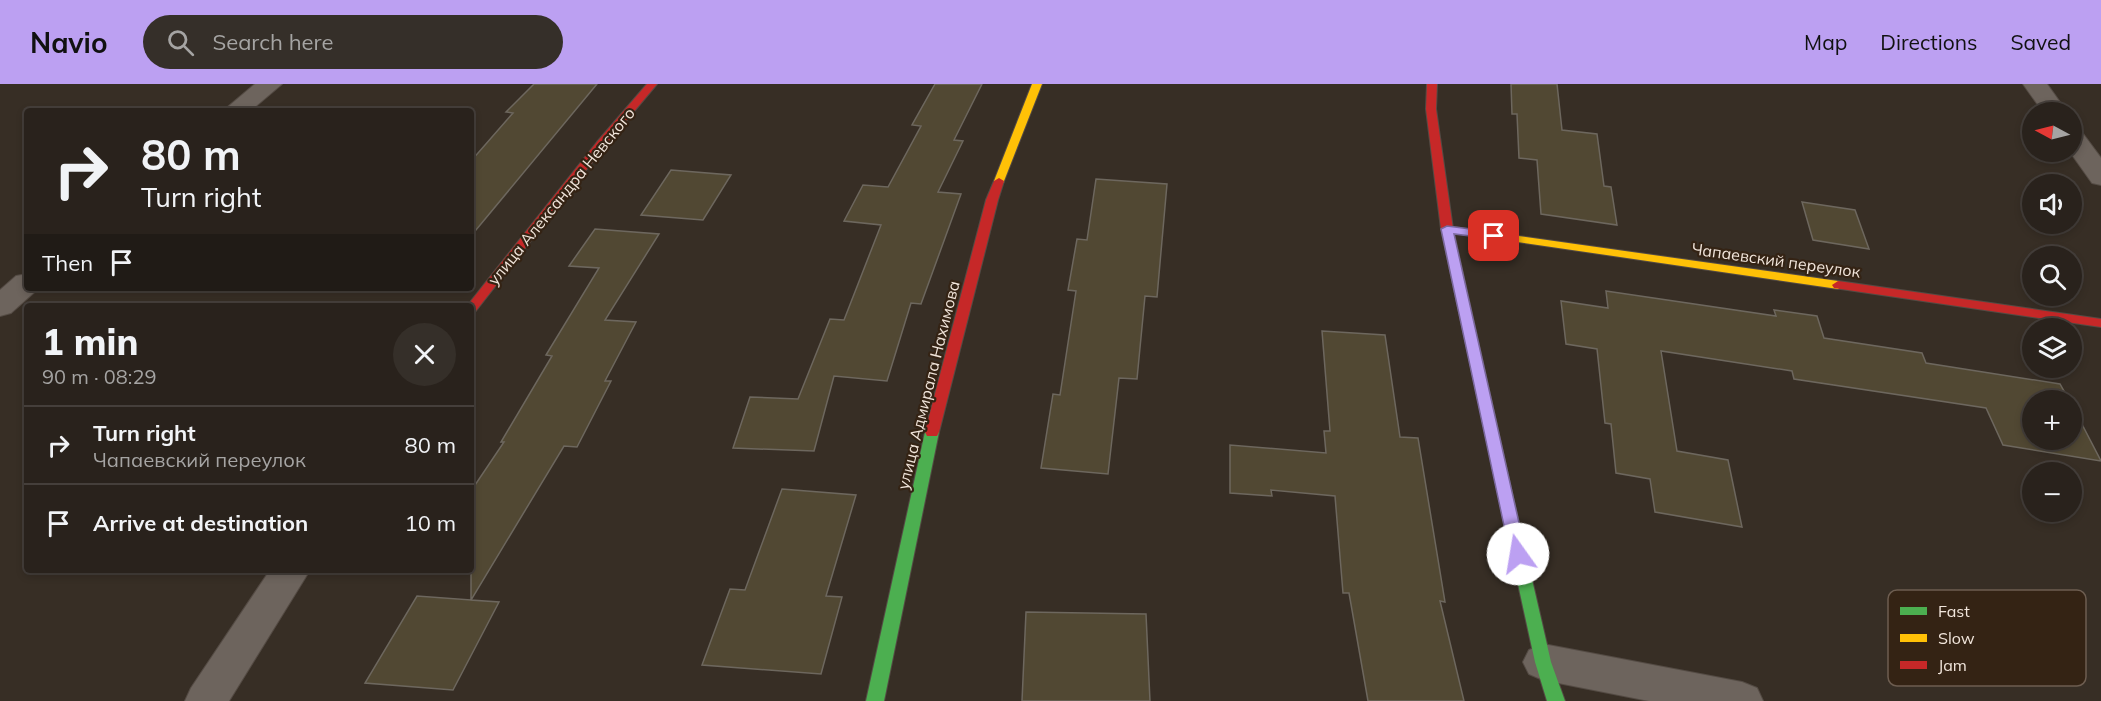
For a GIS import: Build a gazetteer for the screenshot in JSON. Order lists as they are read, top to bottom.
{
  "streets": {
    "street": ["улица Александра Невского", "Чапаевский переулок", "улица Адмирала Нахимова"]
  },
  "legend": ["Fast", "Slow", "Jam"],
  "north": "left",
  "page": {
    "header": "Navio",
    "search": "Search here",
    "nav": ["Map", "Directions", "Saved"],
    "map_buttons": ["+", "−"],
    "turn": ["80 m", "Turn right"],
    "then": "Then",
    "heading": ["1 min", "90 m · 08:29"],
    "list": [
      {
        "name": "Turn right",
        "note": "Чапаевский переулок",
        "value": "80 m"
      },
      {
        "name": "Arrive at destination",
        "value": "10 m"
      }
    ]
  }
}
